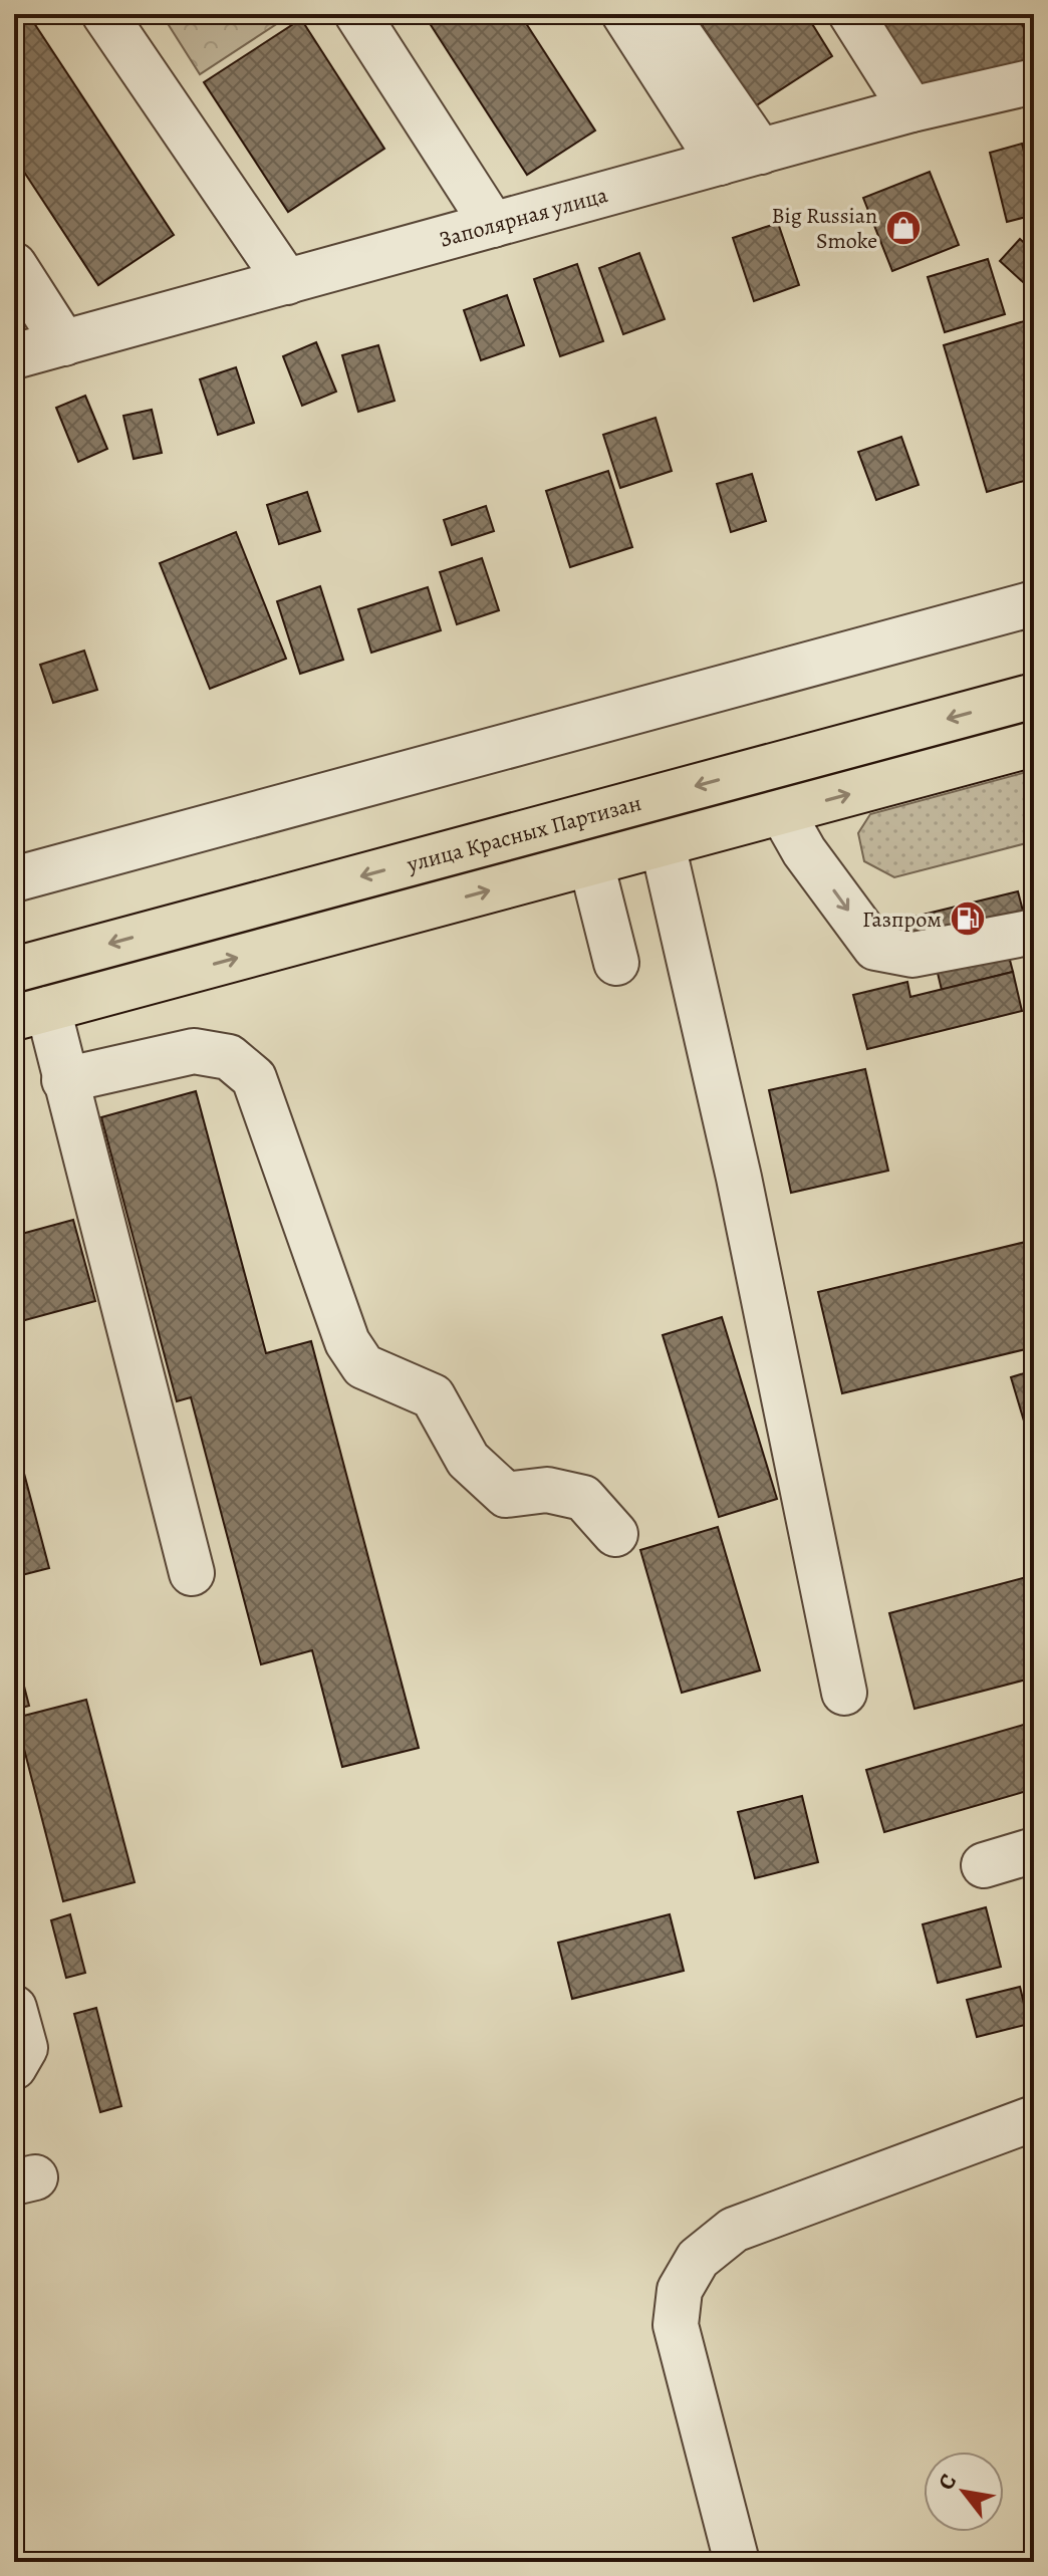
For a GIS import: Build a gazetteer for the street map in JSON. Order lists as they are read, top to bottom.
{
  "streets": {
    "main road": ["улица Красных Партизан"],
    "street": ["Заполярная улица"]
  },
  "places": {
    "shop": ["Big Russian Smoke"],
    "fuel station": ["Газпром"]
  },
  "north": "top left"
}
